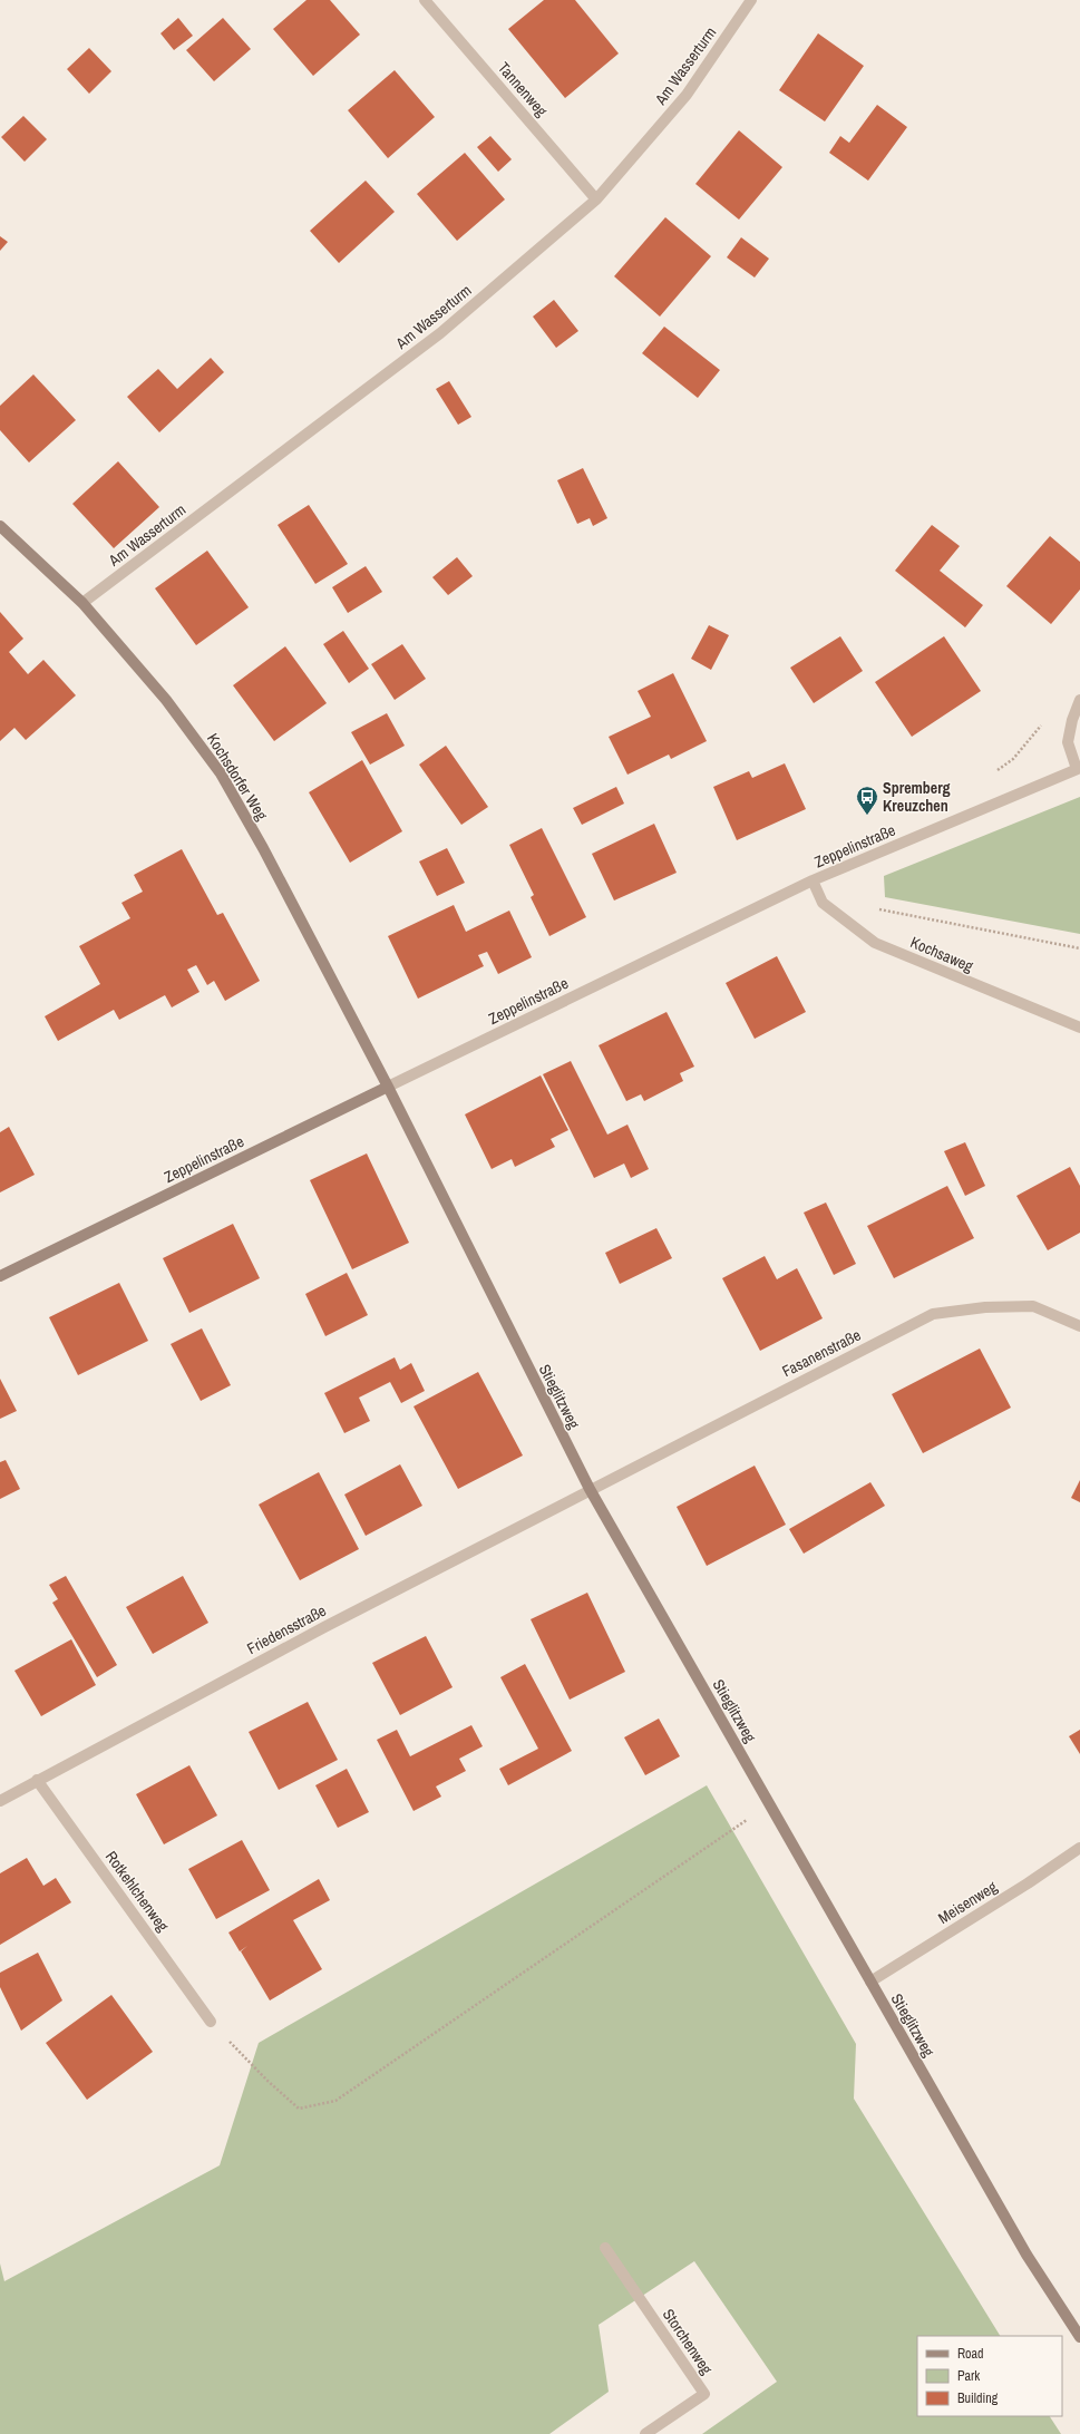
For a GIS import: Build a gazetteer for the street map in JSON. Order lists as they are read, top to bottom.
{
  "streets": {
    "street": [
      "Am Wasserturm",
      "Tannenweg",
      "Kochsdorfer Weg",
      "Zeppelinstraße",
      "Kochsaweg",
      "Fasanenstraße",
      "Stieglitzweg",
      "Friedensstraße",
      "Rotkehlchenweg",
      "Meisenweg",
      "Storchenweg"
    ]
  },
  "crossings": [
    ["Am Wasserturm", "Tannenweg"],
    ["Am Wasserturm", "Kochsdorfer Weg"],
    ["Kochsdorfer Weg", "Zeppelinstraße"],
    ["Kochsdorfer Weg", "Stieglitzweg"],
    ["Zeppelinstraße", "Kochsaweg"],
    ["Zeppelinstraße", "Stieglitzweg"],
    ["Fasanenstraße", "Stieglitzweg"],
    ["Fasanenstraße", "Friedensstraße"],
    ["Stieglitzweg", "Friedensstraße"],
    ["Stieglitzweg", "Meisenweg"],
    ["Friedensstraße", "Rotkehlchenweg"]
  ],
  "places": {
    "bus stop": ["Spremberg Kreuzchen"]
  },
  "legend": ["Road", "Park", "Building"]
}
